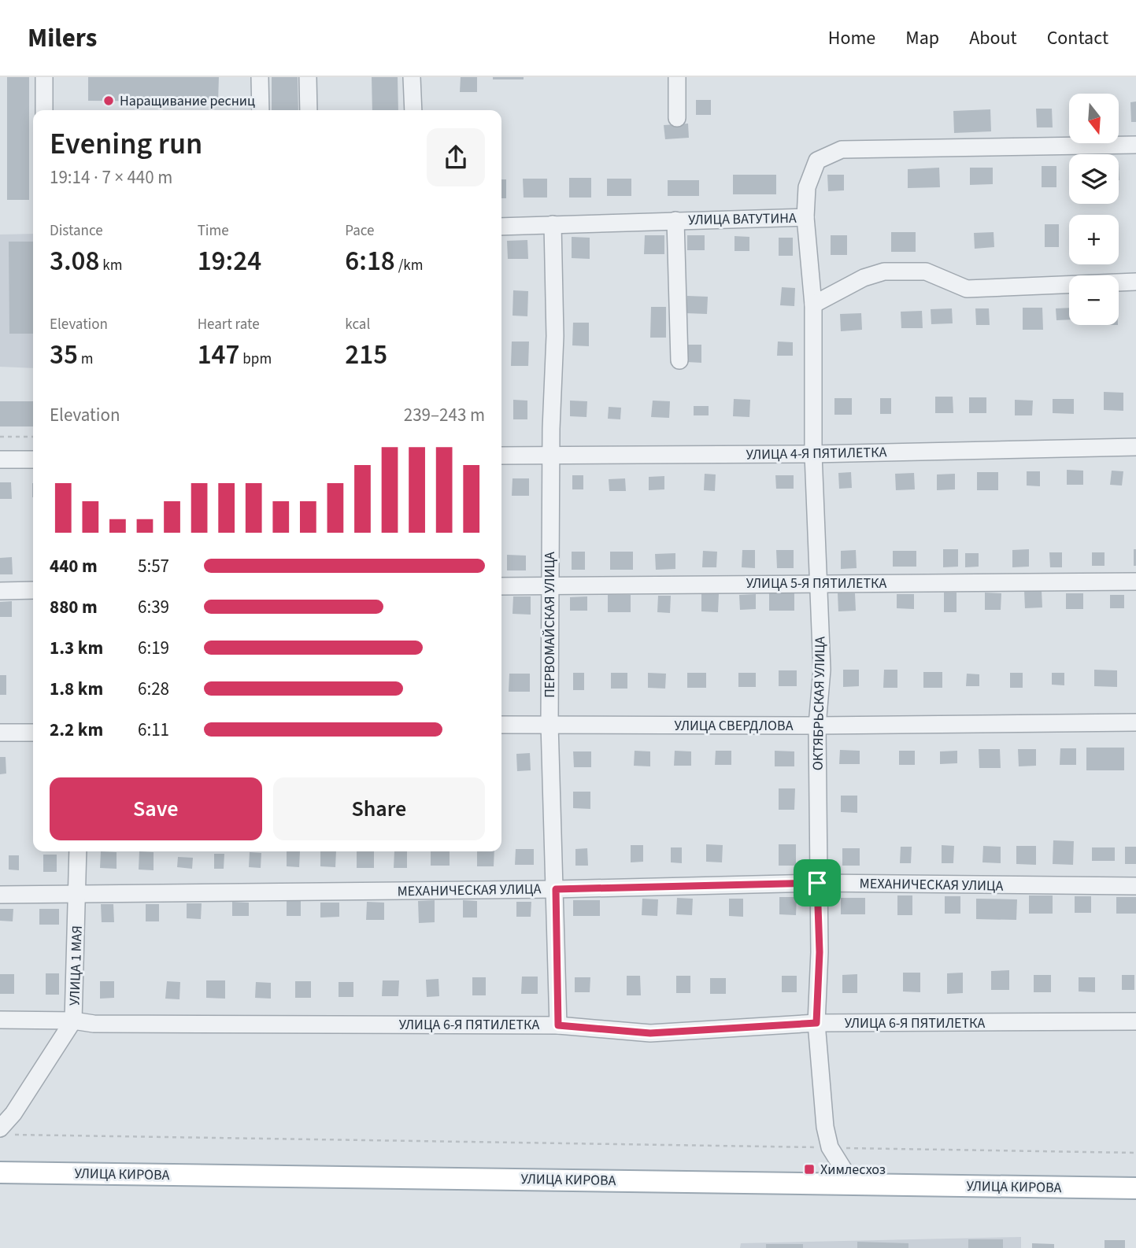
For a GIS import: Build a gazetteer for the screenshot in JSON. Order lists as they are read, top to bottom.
{
  "streets": {
    "main road": ["УЛИЦА КИРОВА"],
    "street": [
      "УЛИЦА ВАТУТИНА",
      "УЛИЦА 4-Я ПЯТИЛЕТКА",
      "УЛИЦА 5-Я ПЯТИЛЕТКА",
      "ПЕРВОМАЙСКАЯ УЛИЦА",
      "ОКТЯБРЬСКАЯ УЛИЦА",
      "УЛИЦА СВЕРДЛОВА",
      "МЕХАНИЧЕСКАЯ УЛИЦА",
      "УЛИЦА 1 МАЯ",
      "УЛИЦА 6-Я ПЯТИЛЕТКА"
    ]
  },
  "crossings": [
    ["УЛИЦА ВАТУТИНА", "ПЕРВОМАЙСКАЯ УЛИЦА"],
    ["УЛИЦА ВАТУТИНА", "ОКТЯБРЬСКАЯ УЛИЦА"],
    ["УЛИЦА 4-Я ПЯТИЛЕТКА", "ПЕРВОМАЙСКАЯ УЛИЦА"],
    ["УЛИЦА 4-Я ПЯТИЛЕТКА", "ОКТЯБРЬСКАЯ УЛИЦА"],
    ["УЛИЦА 5-Я ПЯТИЛЕТКА", "ПЕРВОМАЙСКАЯ УЛИЦА"],
    ["УЛИЦА 5-Я ПЯТИЛЕТКА", "ОКТЯБРЬСКАЯ УЛИЦА"],
    ["ПЕРВОМАЙСКАЯ УЛИЦА", "УЛИЦА СВЕРДЛОВА"],
    ["ПЕРВОМАЙСКАЯ УЛИЦА", "МЕХАНИЧЕСКАЯ УЛИЦА"],
    ["ПЕРВОМАЙСКАЯ УЛИЦА", "УЛИЦА 6-Я ПЯТИЛЕТКА"],
    ["ОКТЯБРЬСКАЯ УЛИЦА", "УЛИЦА СВЕРДЛОВА"],
    ["ОКТЯБРЬСКАЯ УЛИЦА", "МЕХАНИЧЕСКАЯ УЛИЦА"],
    ["ОКТЯБРЬСКАЯ УЛИЦА", "УЛИЦА 6-Я ПЯТИЛЕТКА"],
    ["ОКТЯБРЬСКАЯ УЛИЦА", "УЛИЦА КИРОВА"],
    ["МЕХАНИЧЕСКАЯ УЛИЦА", "УЛИЦА 1 МАЯ"],
    ["УЛИЦА 1 МАЯ", "УЛИЦА 6-Я ПЯТИЛЕТКА"]
  ],
  "places": {
    "other": ["Наращивание ресниц"],
    "transit": ["Химлесхоз"]
  },
  "north": "bottom",
  "page": {
    "header": "Milers",
    "nav": [
      "Home",
      "Map",
      "About",
      "Contact"
    ],
    "map_buttons": ["+", "−"],
    "heading": ["Evening run", "19:14 · 7 × 440 m"],
    "stats": [
      ["Distance", "3.08 km"],
      ["Time", "19:24"],
      ["Pace", "6:18 /km"],
      ["Elevation", "35 m"],
      ["Heart rate", "147 bpm"],
      ["kcal", "215"]
    ],
    "chart": ["Elevation", "239–243 m"],
    "list": [
      {
        "name": "440 m",
        "note": "5:57"
      },
      {
        "name": "880 m",
        "note": "6:39"
      },
      {
        "name": "1.3 km",
        "note": "6:19"
      },
      {
        "name": "1.8 km",
        "note": "6:28"
      },
      {
        "name": "2.2 km",
        "note": "6:11"
      }
    ],
    "buttons": ["Save", "Share"]
  }
}
